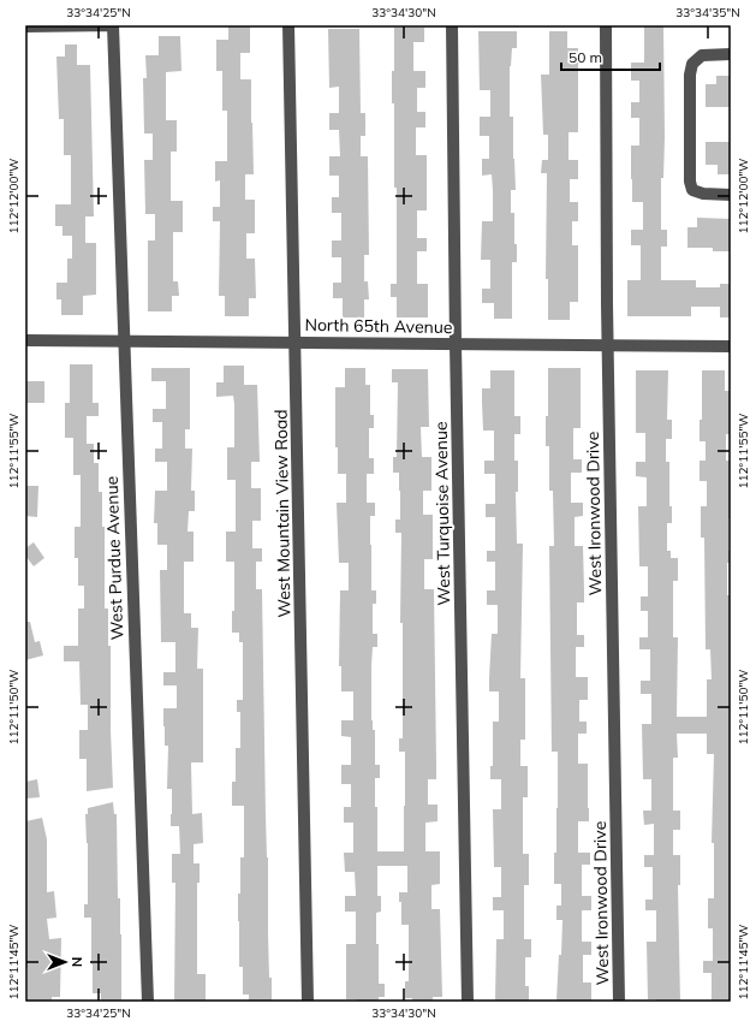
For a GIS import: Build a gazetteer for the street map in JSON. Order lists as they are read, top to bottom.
{
  "streets": {
    "street": [
      "North 65th Avenue",
      "West Mountain View Road",
      "West Turquoise Avenue",
      "West Ironwood Drive",
      "West Purdue Avenue"
    ]
  },
  "crossings": [
    ["North 65th Avenue", "West Mountain View Road"],
    ["North 65th Avenue", "West Turquoise Avenue"],
    ["North 65th Avenue", "West Ironwood Drive"],
    ["North 65th Avenue", "West Purdue Avenue"]
  ],
  "scale_bar": "50 m",
  "north": "right",
  "coordinates": [
    "33°34'25\"N",
    "33°34'30\"N",
    "33°34'35\"N",
    "112°12'00\"W",
    "112°11'55\"W",
    "112°11'50\"W",
    "112°11'45\"W"
  ]
}
